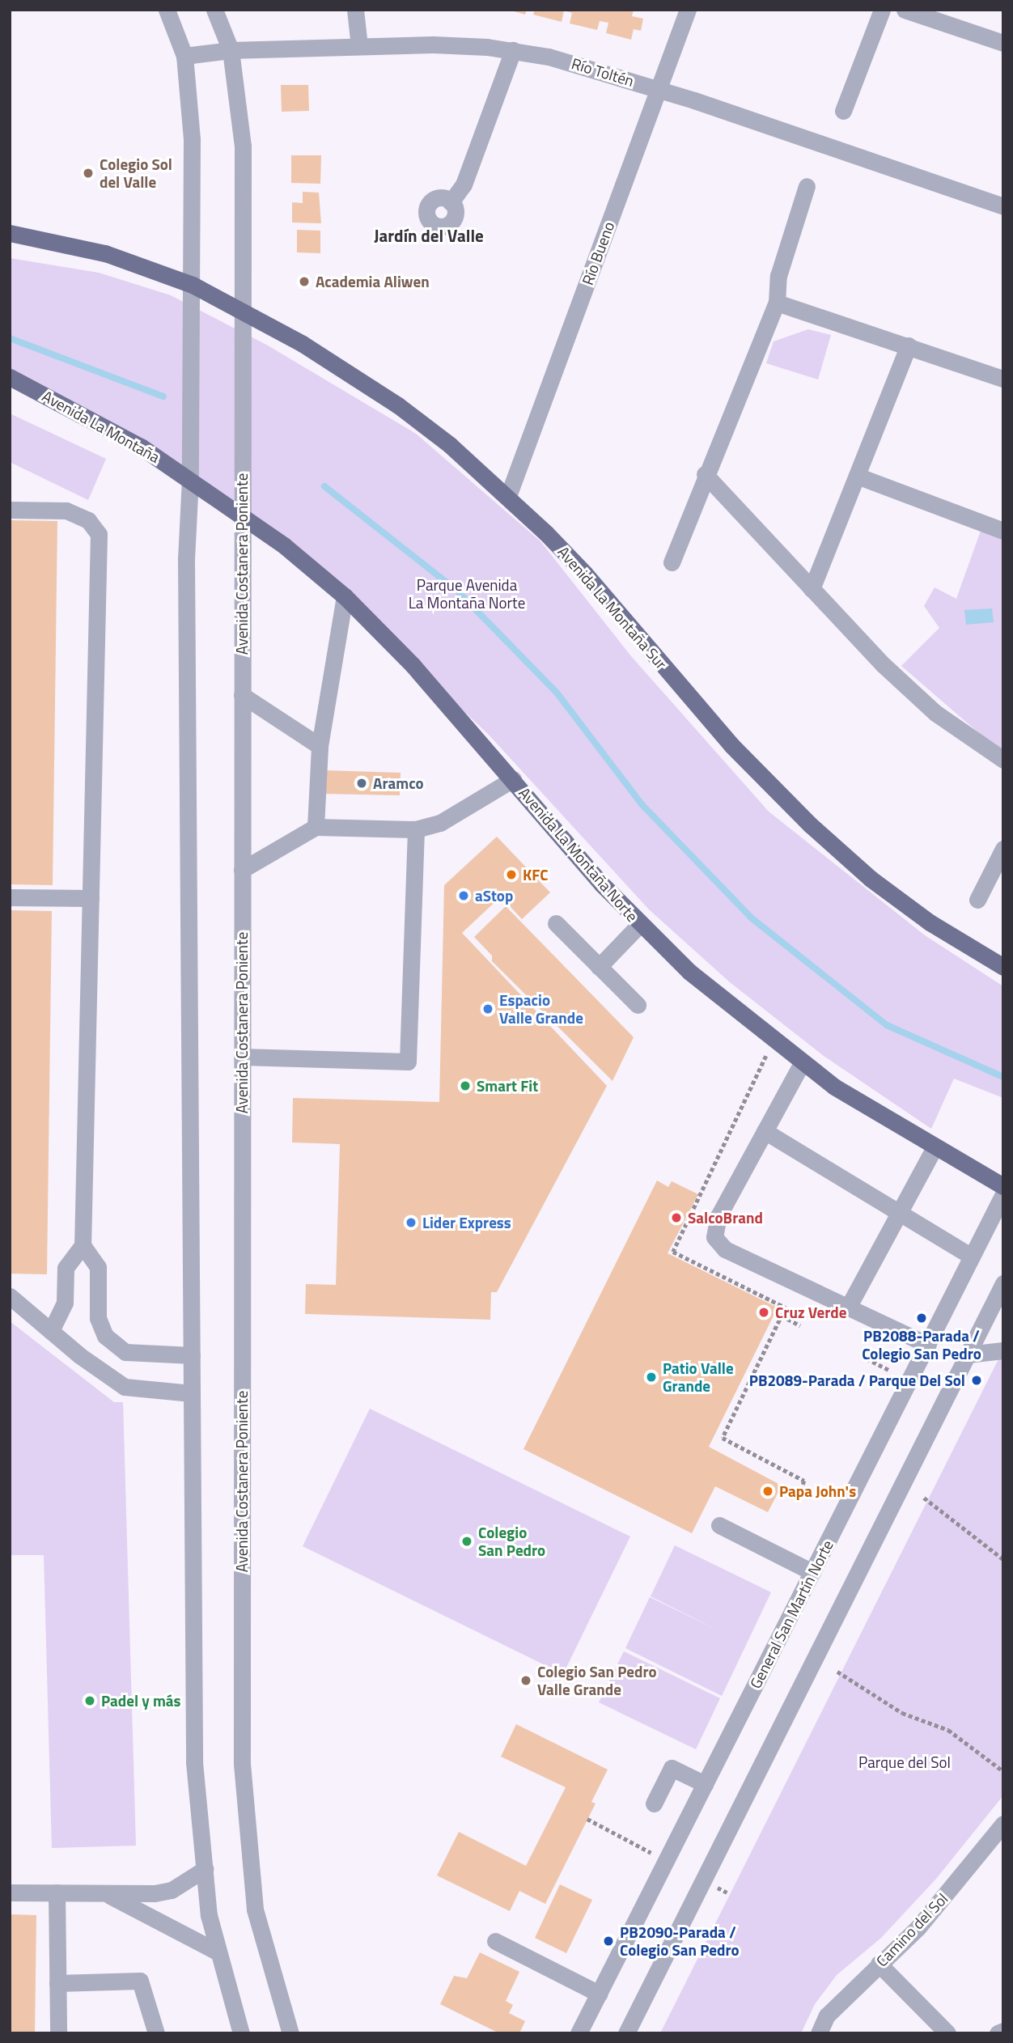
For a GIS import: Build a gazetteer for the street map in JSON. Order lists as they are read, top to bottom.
{
  "streets": {
    "main road": ["Avenida La Montaña", "Avenida La Montaña Sur", "Avenida La Montaña Norte"],
    "street": [
      "Río Toltén",
      "Río Bueno",
      "Avenida Costanera Poniente",
      "General San Martín Norte",
      "Camino del Sol"
    ]
  },
  "crossings": [
    ["Río Toltén", "Río Bueno"],
    ["Río Toltén", "Avenida Costanera Poniente"],
    ["Río Bueno", "Avenida La Montaña Sur"],
    ["Avenida La Montaña", "Avenida La Montaña Norte"],
    ["Avenida Costanera Poniente", "Avenida La Montaña Sur"],
    ["Avenida Costanera Poniente", "Avenida La Montaña Norte"]
  ],
  "districts": ["Jardín del Valle"],
  "parks": ["Parque Avenida La Montaña Norte", "Parque del Sol"],
  "places": [
    "Colegio Sol del Valle",
    "Academia Aliwen",
    "Aramco",
    "KFC",
    "aStop",
    "Espacio Valle Grande",
    "Smart Fit",
    "SalcoBrand",
    "Lider Express",
    "Cruz Verde",
    "PB2088-Parada / Colegio San Pedro",
    "Patio Valle Grande",
    "PB2089-Parada / Parque Del Sol",
    "Papa John's",
    "Colegio San Pedro",
    "Colegio San Pedro Valle Grande",
    "Padel y más",
    "PB2090-Parada / Colegio San Pedro"
  ]
}
